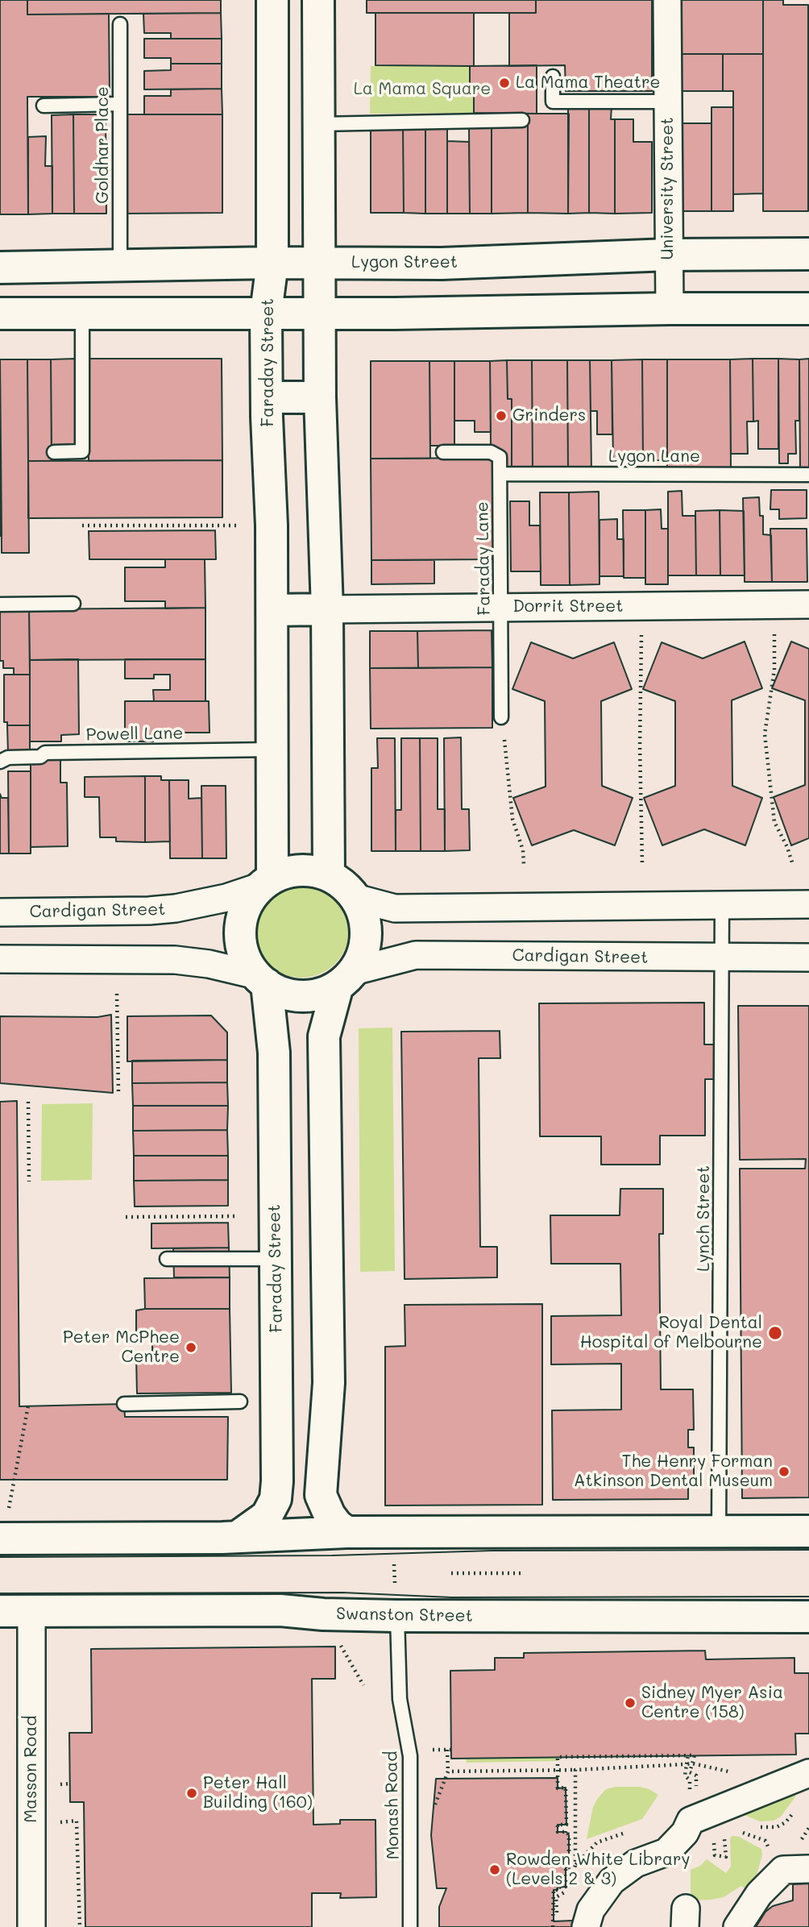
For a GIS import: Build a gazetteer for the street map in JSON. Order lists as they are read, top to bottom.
{
  "streets": {
    "street": [
      "University Street",
      "Lygon Street",
      "Faraday Street",
      "Dorrit Street",
      "Cardigan Street",
      "Swanston Street",
      "Masson Road"
    ],
    "lane": [
      "Goldhar Place",
      "Lygon Lane",
      "Faraday Lane",
      "Powell Lane",
      "Lynch Street",
      "Monash Road"
    ]
  },
  "crossings": [
    ["Goldhar Place", "Lygon Street"],
    ["University Street", "Lygon Street"],
    ["Lygon Street", "Faraday Street"],
    ["Faraday Street", "Powell Lane"],
    ["Faraday Street", "Cardigan Street"],
    ["Lygon Lane", "Faraday Lane"],
    ["Faraday Lane", "Dorrit Street"],
    ["Cardigan Street", "Lynch Street"],
    ["Swanston Street", "Masson Road"],
    ["Swanston Street", "Monash Road"]
  ],
  "parks": ["La Mama Square"],
  "places": [
    "La Mama Theatre",
    "Grinders",
    "Royal Dental Hospital of Melbourne",
    "Peter McPhee Centre",
    "The Henry Forman Atkinson Dental Museum",
    "Sidney Myer Asia Centre (158)",
    "Peter Hall Building (160)",
    "Rowden White Library (Levels 2 & 3)"
  ]
}
